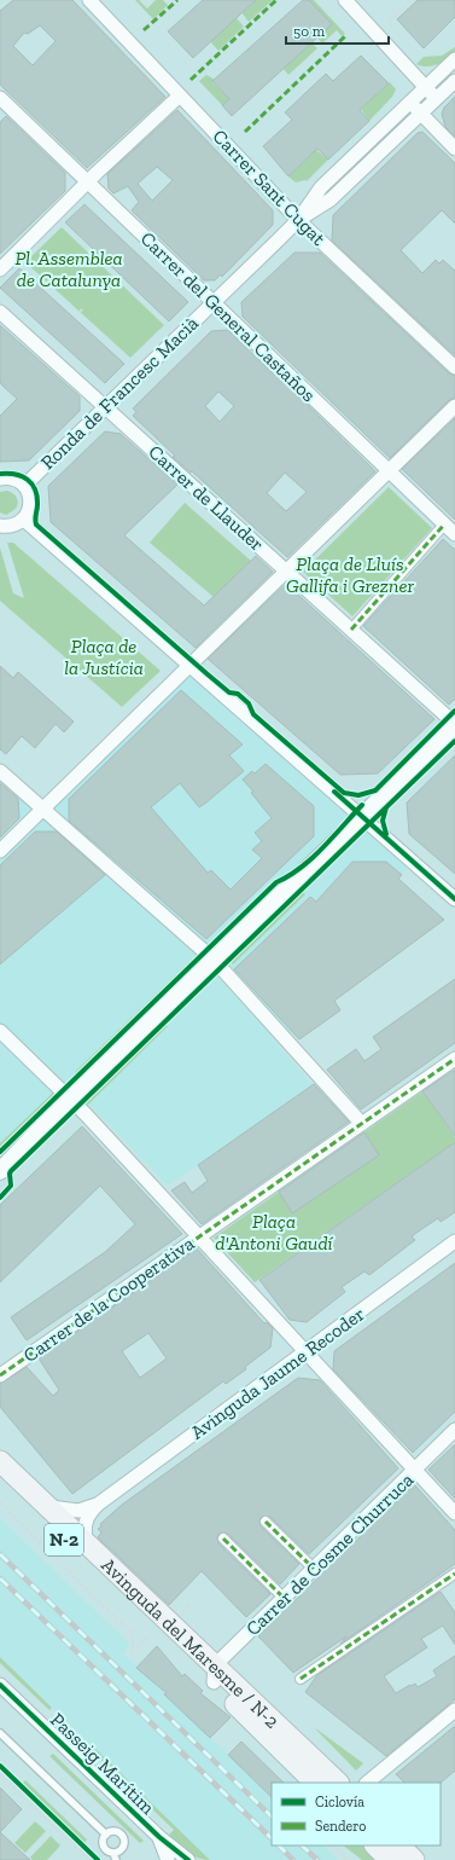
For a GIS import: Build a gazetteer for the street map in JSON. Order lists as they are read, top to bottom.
{
  "streets": {
    "main road": ["N-2", "Avinguda del Maresme / N-2"],
    "street": [
      "Carrer Sant Cugat",
      "Carrer del General Castaños",
      "Ronda de Francesc Macià",
      "Carrer de Llauder",
      "Carrer de la Cooperativa",
      "Avinguda Jaume Recoder",
      "Carrer de Cosme Churruca",
      "Passeig Marítim"
    ]
  },
  "crossings": [
    ["Carrer Sant Cugat", "Ronda de Francesc Macià"],
    ["Carrer del General Castaños", "Ronda de Francesc Macià"],
    ["Ronda de Francesc Macià", "Carrer de Llauder"],
    ["Avinguda Jaume Recoder", "Avinguda del Maresme / N-2"],
    ["Carrer de Cosme Churruca", "Avinguda del Maresme / N-2"]
  ],
  "parks": [
    "Pl. Assemblea de Catalunya",
    "Plaça de Lluís Gallifa i Grezner",
    "Plaça de la Justícia",
    "Plaça d'Antoni Gaudí"
  ],
  "legend": ["Ciclovía", "Sendero"],
  "scale_bar": "50 m"
}
